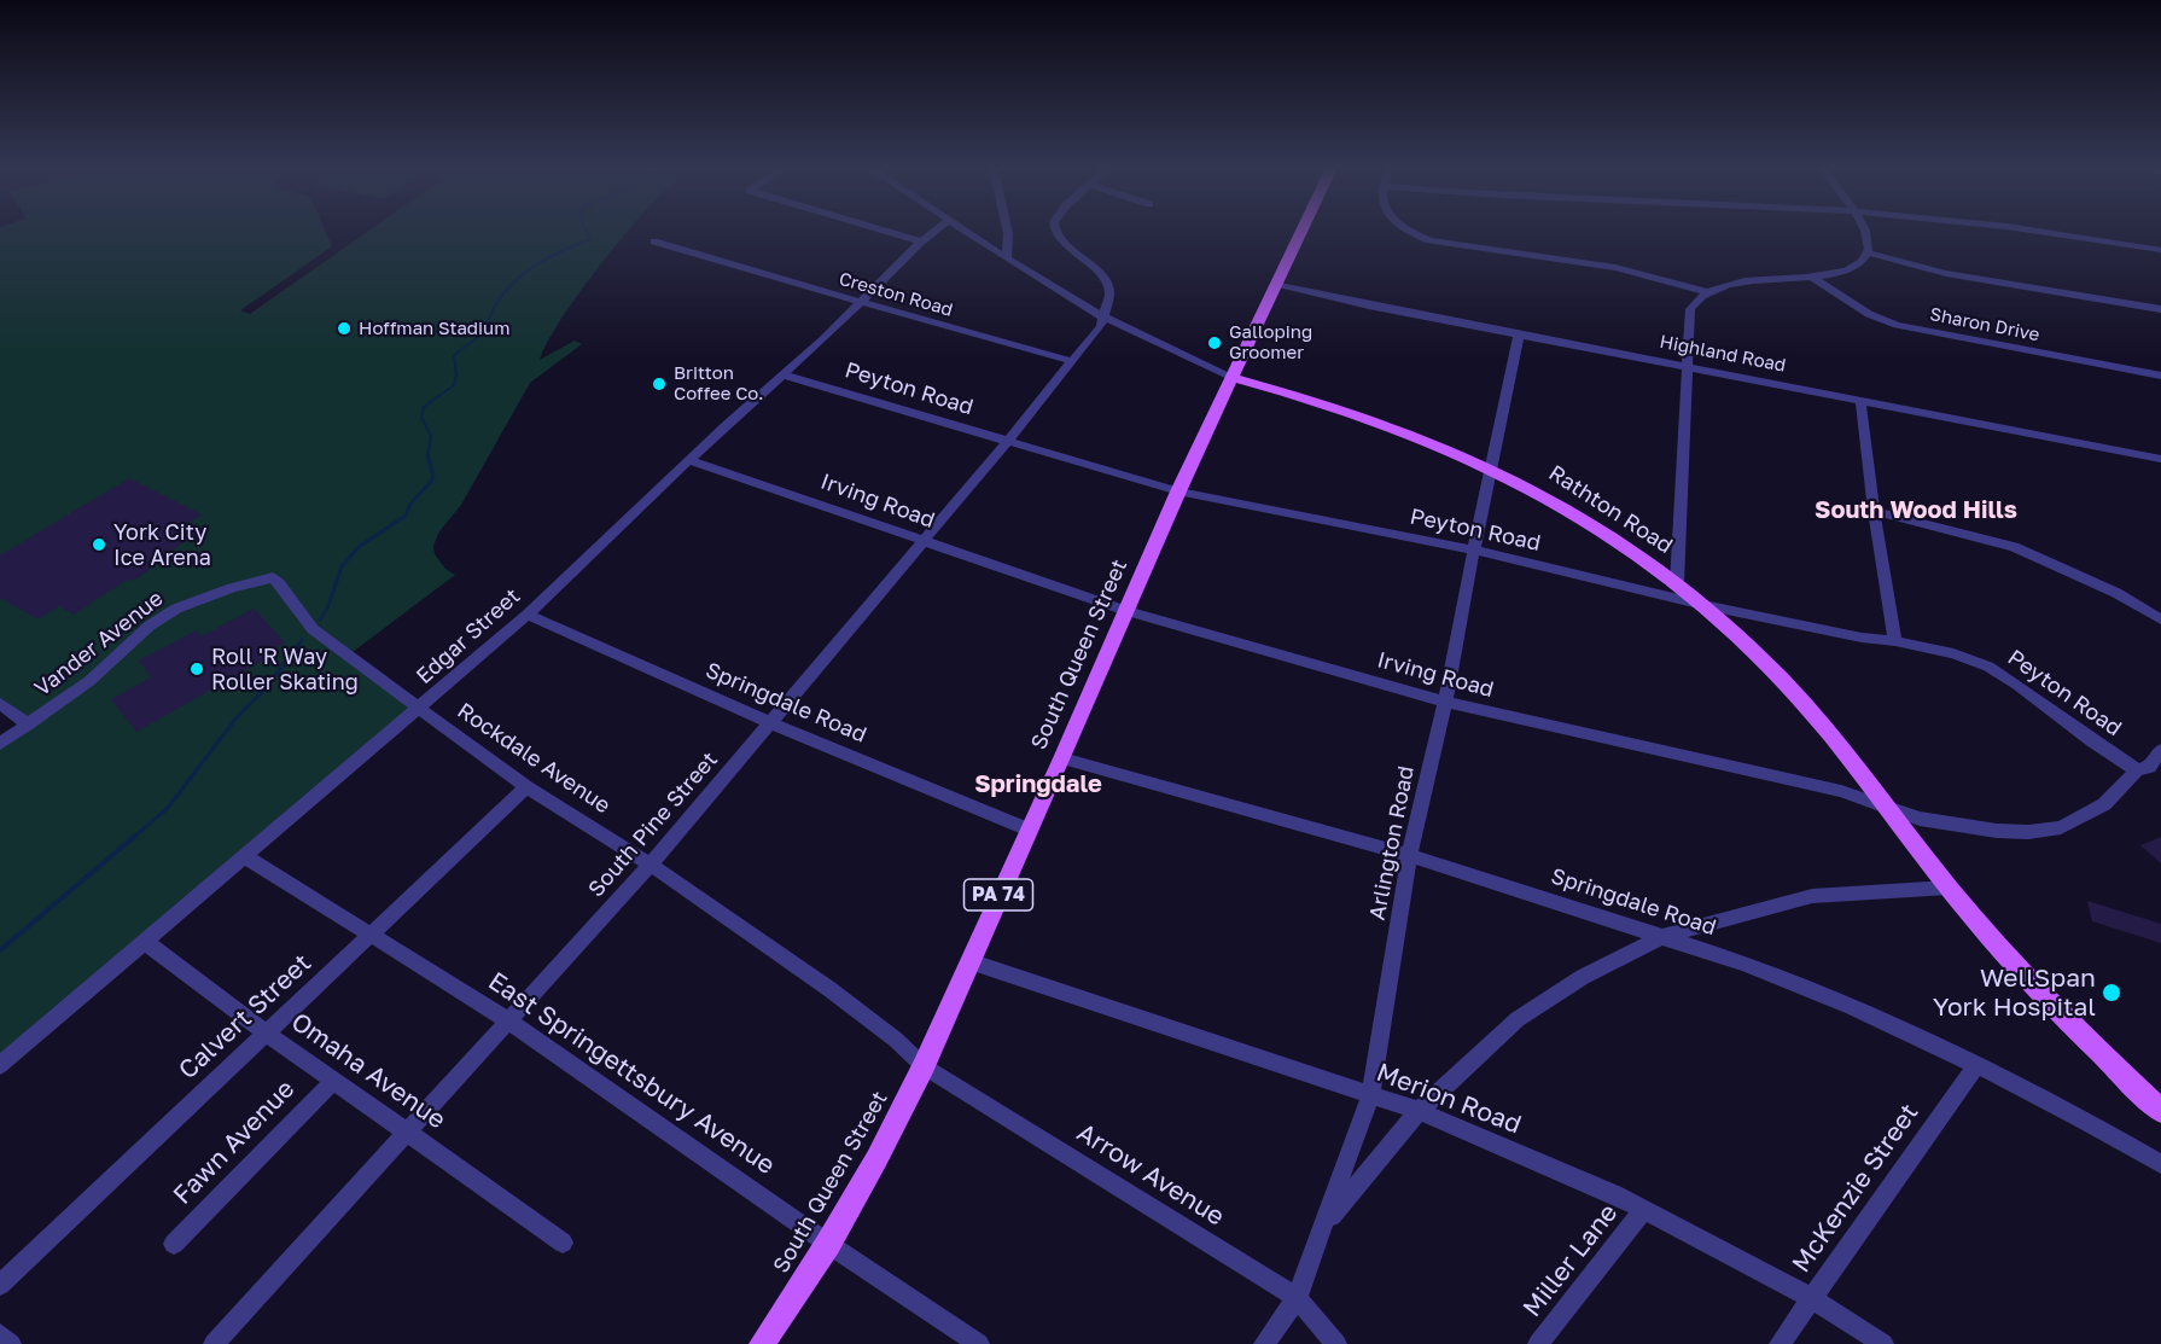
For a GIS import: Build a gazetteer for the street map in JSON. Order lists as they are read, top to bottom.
{
  "streets": {
    "main road": ["Rathton Road", "South Queen Street", "PA 74"],
    "street": [
      "Creston Road",
      "Sharon Drive",
      "Highland Road",
      "Peyton Road",
      "Irving Road",
      "Edgar Street",
      "Vander Avenue",
      "Springdale Road",
      "Rockdale Avenue",
      "South Pine Street",
      "Arlington Road",
      "Calvert Street",
      "Omaha Avenue",
      "East Springettsbury Avenue",
      "Merion Road",
      "Fawn Avenue",
      "Arrow Avenue",
      "McKenzie Street",
      "Miller Lane"
    ]
  },
  "crossings": [
    ["Creston Road", "Edgar Street"],
    ["Creston Road", "South Pine Street"],
    ["Highland Road", "South Queen Street"],
    ["Highland Road", "Arlington Road"],
    ["Peyton Road", "Irving Road"],
    ["Peyton Road", "Rathton Road"],
    ["Peyton Road", "Edgar Street"],
    ["Peyton Road", "South Queen Street"],
    ["Peyton Road", "South Pine Street"],
    ["Peyton Road", "Arlington Road"],
    ["Irving Road", "Rathton Road"],
    ["Irving Road", "Edgar Street"],
    ["Irving Road", "South Queen Street"],
    ["Irving Road", "South Pine Street"],
    ["Irving Road", "Arlington Road"],
    ["Rathton Road", "South Queen Street"],
    ["Rathton Road", "South Pine Street"],
    ["Rathton Road", "Arlington Road"],
    ["Edgar Street", "Springdale Road"],
    ["Edgar Street", "Rockdale Avenue"],
    ["Edgar Street", "Omaha Avenue"],
    ["Edgar Street", "East Springettsbury Avenue"],
    ["Vander Avenue", "Rockdale Avenue"],
    ["South Queen Street", "Springdale Road"],
    ["South Queen Street", "Rockdale Avenue"],
    ["South Queen Street", "East Springettsbury Avenue"],
    ["South Queen Street", "Merion Road"],
    ["South Queen Street", "Arrow Avenue"],
    ["Springdale Road", "South Pine Street"],
    ["Springdale Road", "Arlington Road"],
    ["Springdale Road", "McKenzie Street"],
    ["Rockdale Avenue", "South Pine Street"],
    ["Rockdale Avenue", "Calvert Street"],
    ["Rockdale Avenue", "Arrow Avenue"],
    ["South Pine Street", "Omaha Avenue"],
    ["South Pine Street", "East Springettsbury Avenue"],
    ["Arlington Road", "Merion Road"],
    ["Arlington Road", "Arrow Avenue"],
    ["Calvert Street", "Omaha Avenue"],
    ["Calvert Street", "East Springettsbury Avenue"],
    ["Omaha Avenue", "Fawn Avenue"],
    ["Merion Road", "McKenzie Street"],
    ["Merion Road", "Miller Lane"]
  ],
  "districts": ["South Wood Hills", "Springdale"],
  "places": [
    "Hoffman Stadium",
    "Galloping Groomer",
    "Britton Coffee Co.",
    "York City Ice Arena",
    "Roll 'R Way Roller Skating",
    "WellSpan York Hospital"
  ]
}
